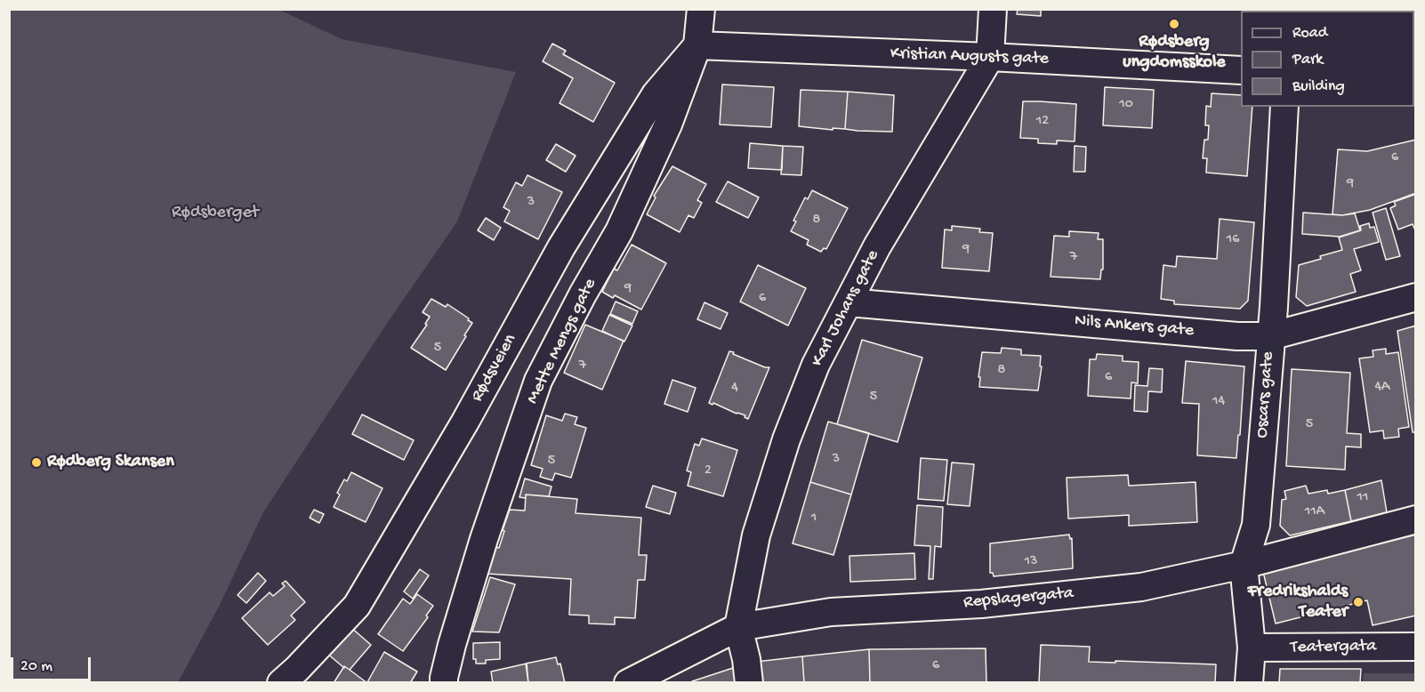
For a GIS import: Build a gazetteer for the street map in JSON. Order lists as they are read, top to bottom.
{
  "streets": {
    "street": [
      "Kristian Augusts gate",
      "Karl Johans gate",
      "Nils Ankers gate",
      "Mette Mengs gate",
      "Rødsveien",
      "Oscars gate",
      "Repslagergata",
      "Teatergata"
    ]
  },
  "crossings": [
    ["Kristian Augusts gate", "Karl Johans gate"],
    ["Kristian Augusts gate", "Mette Mengs gate"],
    ["Kristian Augusts gate", "Rødsveien"],
    ["Karl Johans gate", "Nils Ankers gate"],
    ["Karl Johans gate", "Repslagergata"],
    ["Nils Ankers gate", "Oscars gate"],
    ["Mette Mengs gate", "Rødsveien"],
    ["Oscars gate", "Repslagergata"],
    ["Oscars gate", "Teatergata"]
  ],
  "parks": ["Rødsberget"],
  "places": ["Rødsberg ungdomsskole", "Rødberg Skansen", "Fredrikshalds Teater"],
  "house_numbers": [
    "10",
    "12",
    "6",
    "9",
    "3",
    "8",
    "16",
    "9",
    "7",
    "9",
    "6",
    "5",
    "7",
    "8",
    "6",
    "4A",
    "4",
    "5",
    "14",
    "5",
    "3",
    "5",
    "2",
    "11",
    "11A",
    "1",
    "13",
    "6"
  ],
  "legend": ["Road", "Park", "Building"],
  "scale_bar": "20 m"
}
